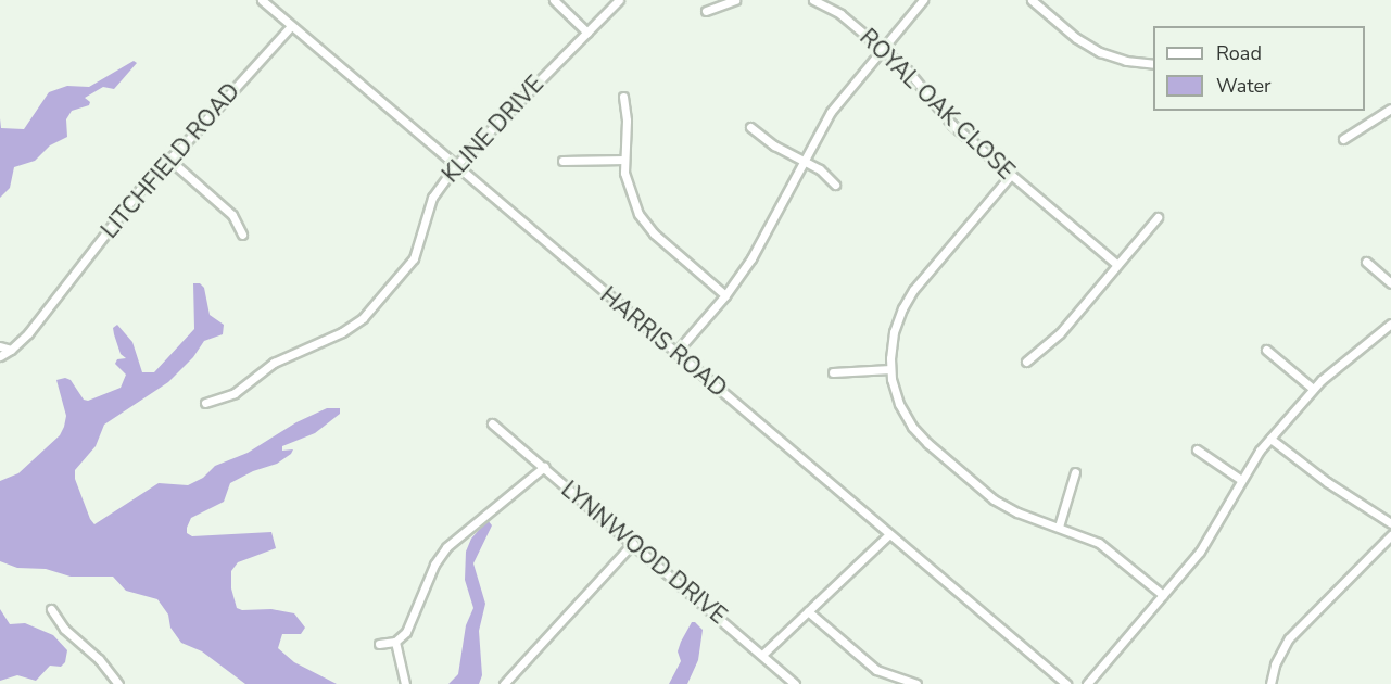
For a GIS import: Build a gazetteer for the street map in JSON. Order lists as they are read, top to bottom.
{
  "streets": {
    "street": [
      "ROYAL OAK CLOSE",
      "KLINE DRIVE",
      "LITCHFIELD ROAD",
      "HARRIS ROAD",
      "LYNNWOOD DRIVE"
    ]
  },
  "crossings": [
    ["KLINE DRIVE", "HARRIS ROAD"],
    ["LITCHFIELD ROAD", "HARRIS ROAD"]
  ],
  "legend": ["Road", "Water"]
}
